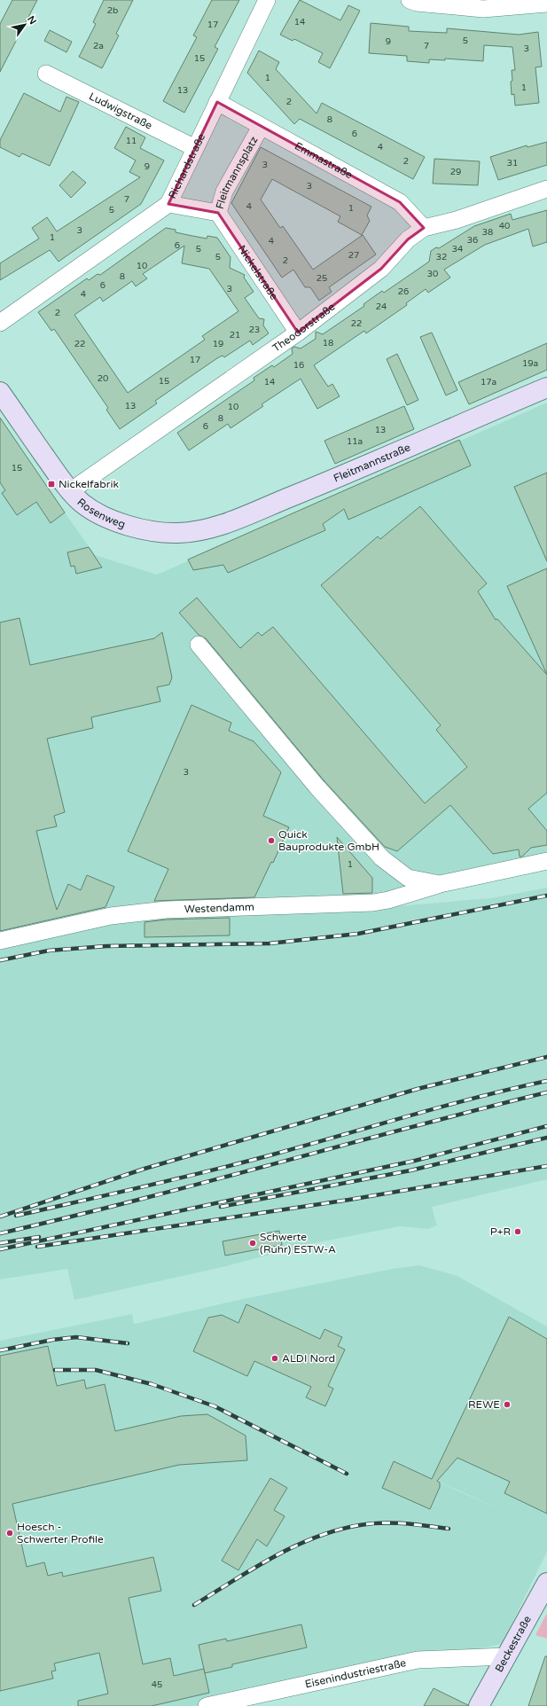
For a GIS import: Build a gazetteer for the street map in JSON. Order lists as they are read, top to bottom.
{
  "streets": {
    "street": [
      "Ludwigstraße",
      "Emmastraße",
      "Richardstraße",
      "Fleitmannsplatz",
      "Nickelstraße",
      "Theodorstraße",
      "Fleitmannstraße",
      "Rosenweg",
      "Westendamm",
      "Beckestraße",
      "Eisenindustriestraße"
    ]
  },
  "crossings": [
    ["Ludwigstraße", "Richardstraße"],
    ["Emmastraße", "Richardstraße"],
    ["Emmastraße", "Fleitmannsplatz"],
    ["Emmastraße", "Theodorstraße"],
    ["Richardstraße", "Fleitmannsplatz"],
    ["Fleitmannsplatz", "Nickelstraße"],
    ["Nickelstraße", "Theodorstraße"],
    ["Theodorstraße", "Rosenweg"],
    ["Fleitmannstraße", "Rosenweg"],
    ["Beckestraße", "Eisenindustriestraße"]
  ],
  "places": {
    "transit": ["Nickelfabrik"],
    "other": [
      "Quick Bauprodukte GmbH",
      "P+R",
      "Schwerte (Ruhr) ESTW-A",
      "ALDI Nord",
      "REWE",
      "Hoesch - Schwerter Profile"
    ]
  },
  "house_numbers": [
    "2b",
    "14",
    "17",
    "5",
    "9",
    "2a",
    "7",
    "3",
    "15",
    "1",
    "1",
    "13",
    "2",
    "8",
    "6",
    "11",
    "4",
    "2",
    "31",
    "3",
    "9",
    "29",
    "3",
    "7",
    "4",
    "1",
    "5",
    "40",
    "3",
    "38",
    "1",
    "36",
    "4",
    "6",
    "5",
    "34",
    "27",
    "5",
    "32",
    "2",
    "10",
    "30",
    "8",
    "25",
    "6",
    "3",
    "26",
    "4",
    "24",
    "2",
    "22",
    "23",
    "21",
    "18",
    "22",
    "19",
    "17",
    "19a",
    "16",
    "20",
    "15",
    "14",
    "17a",
    "13",
    "10",
    "8",
    "6",
    "13",
    "11a",
    "15",
    "3",
    "1",
    "45"
  ],
  "north": "top right"
}
